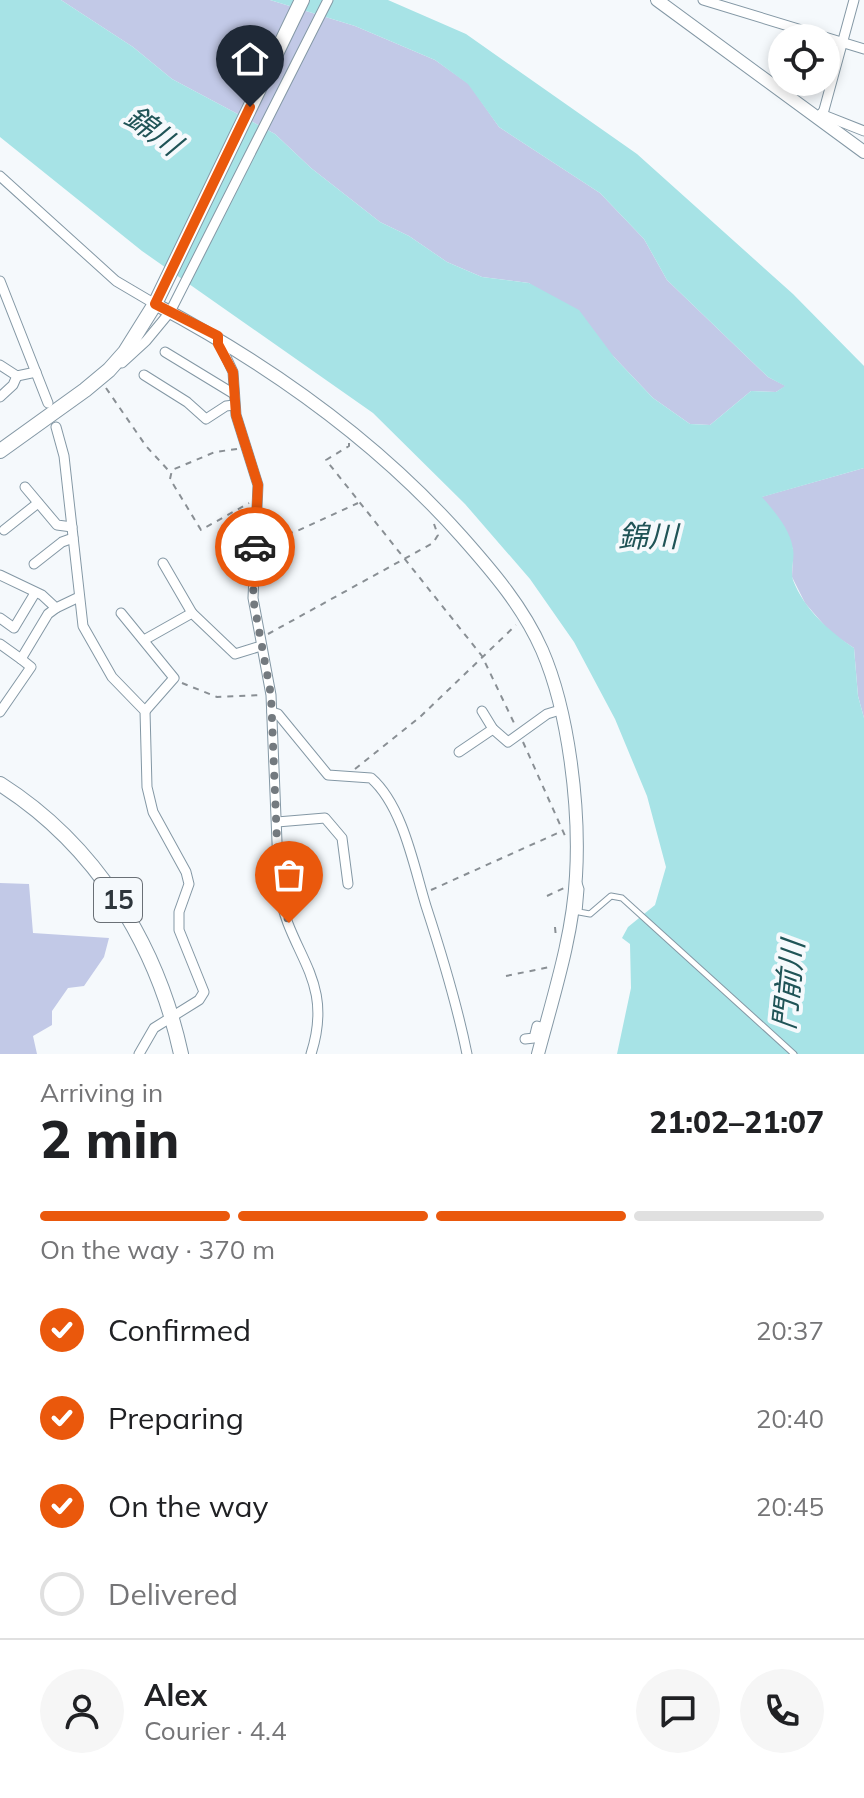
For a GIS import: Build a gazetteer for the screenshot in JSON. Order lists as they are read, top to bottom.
{
  "streets": {
    "main road": ["15"]
  },
  "water": ["錦川", "門前川"],
  "page": {
    "heading": ["2 min", "Arriving in", "21:02–21:07"],
    "panel": ["Alex", "Courier · 4.4"],
    "bar": "On the way · 370 m",
    "list": [
      ["Confirmed", "20:37"],
      ["Preparing", "20:40"],
      ["On the way", "20:45"],
      "Delivered"
    ]
  }
}
